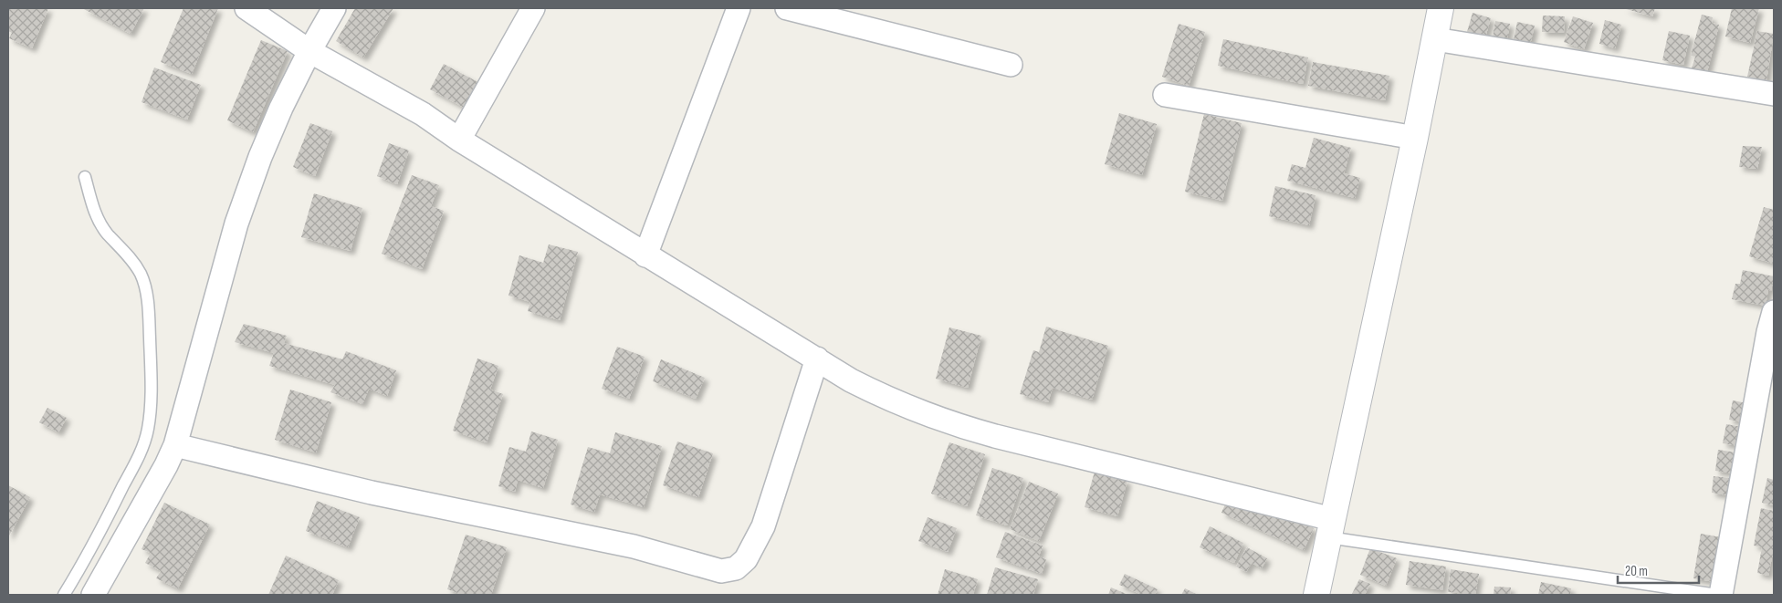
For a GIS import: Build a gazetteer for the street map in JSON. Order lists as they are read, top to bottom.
{
  "scale_bar": "20 m"
}
